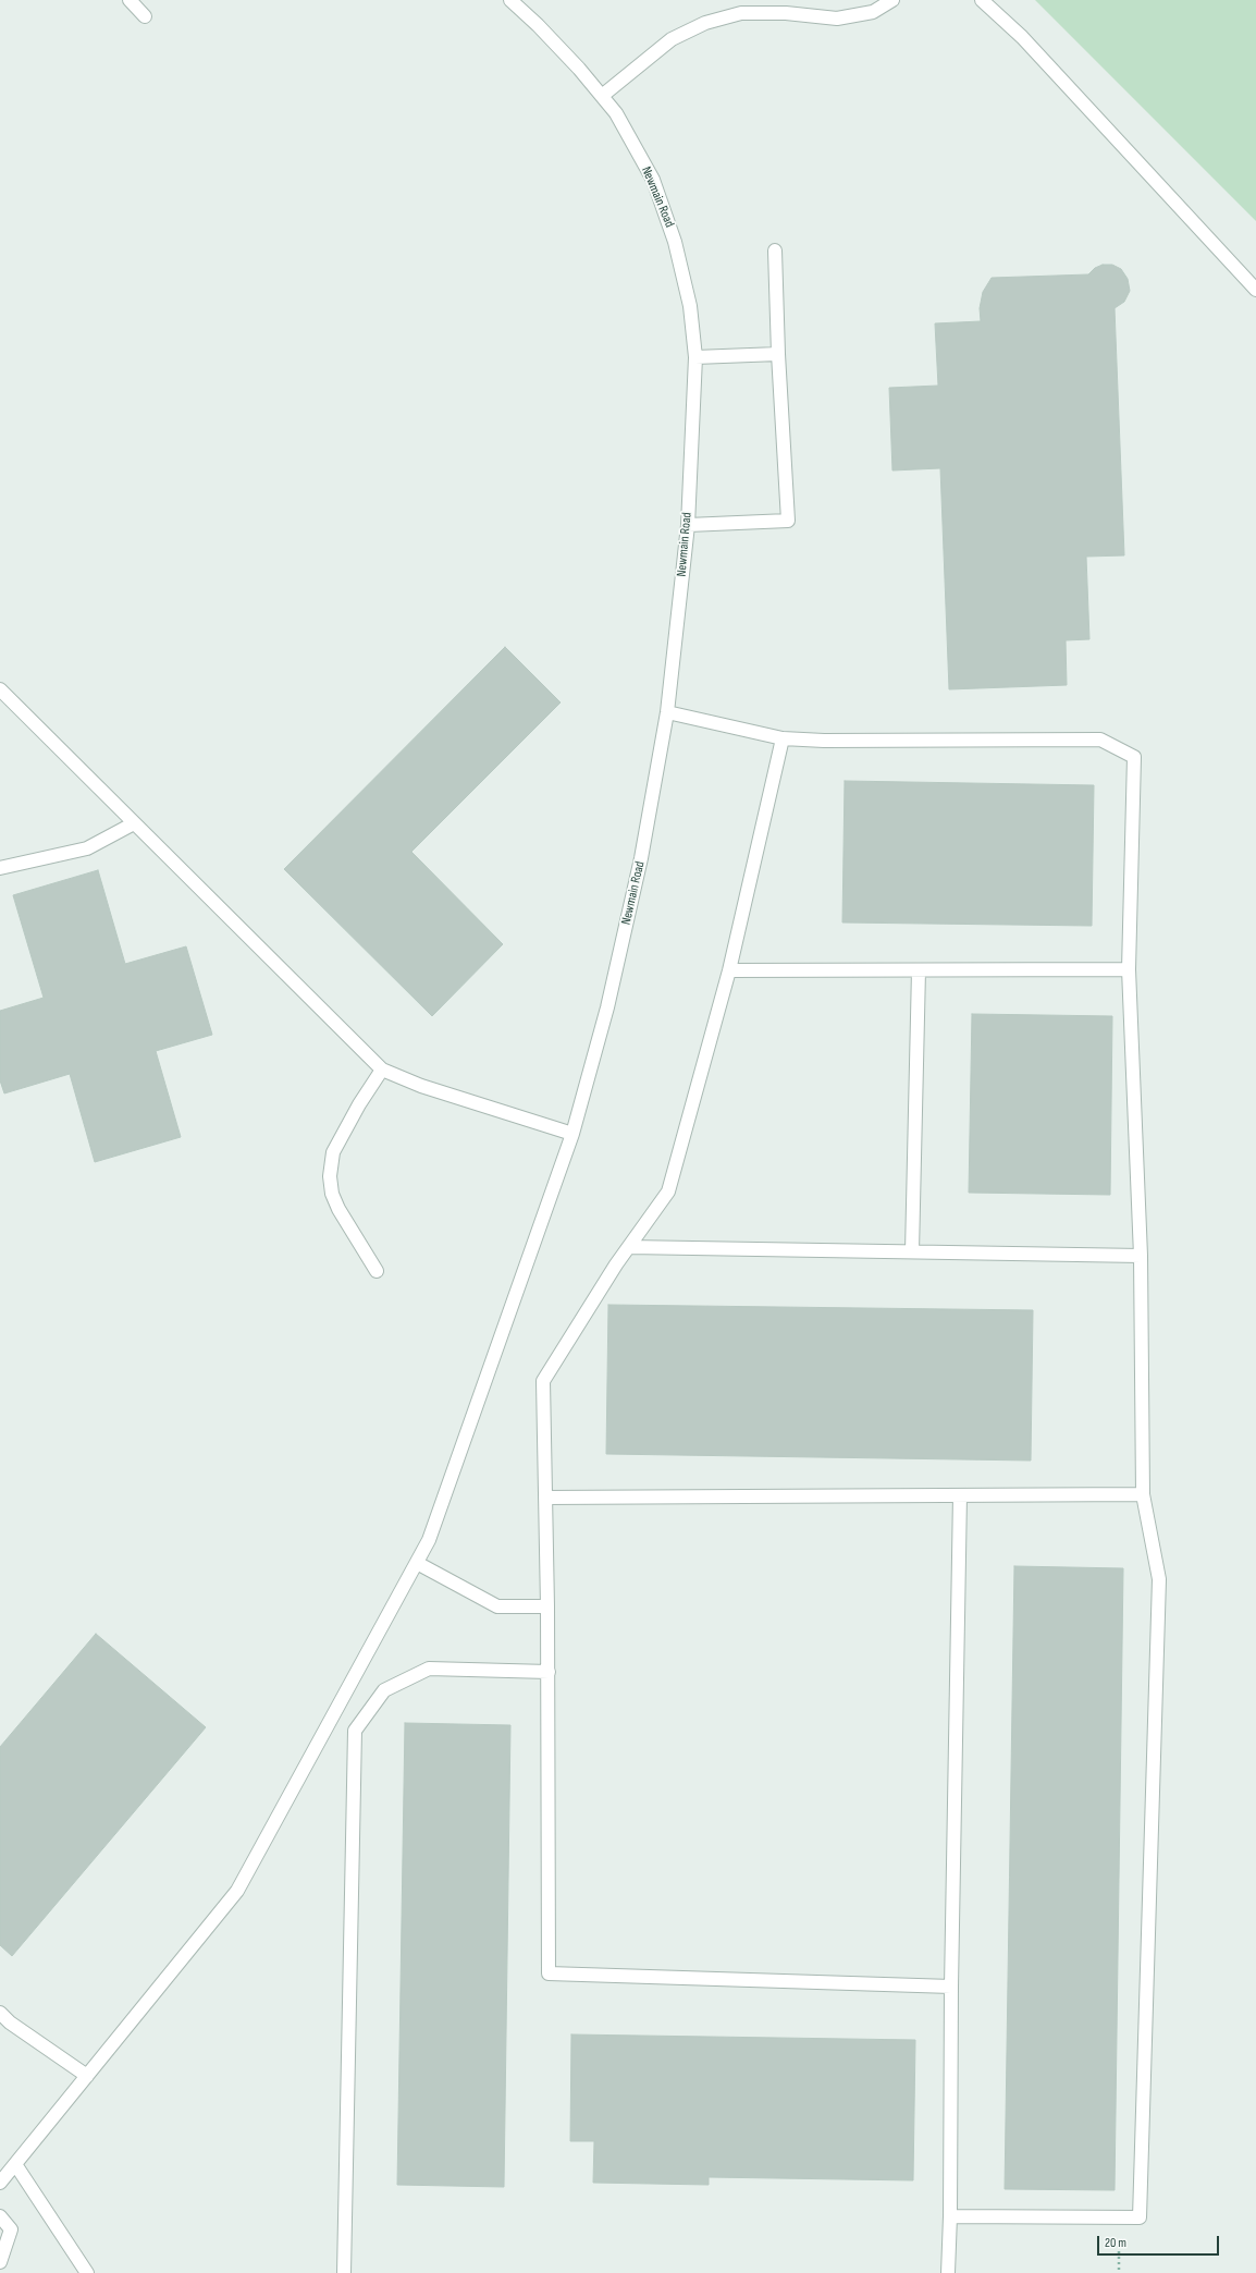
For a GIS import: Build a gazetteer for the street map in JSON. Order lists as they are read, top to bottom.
{
  "streets": {
    "lane": ["Newmain Road"]
  },
  "scale_bar": "20 m"
}
